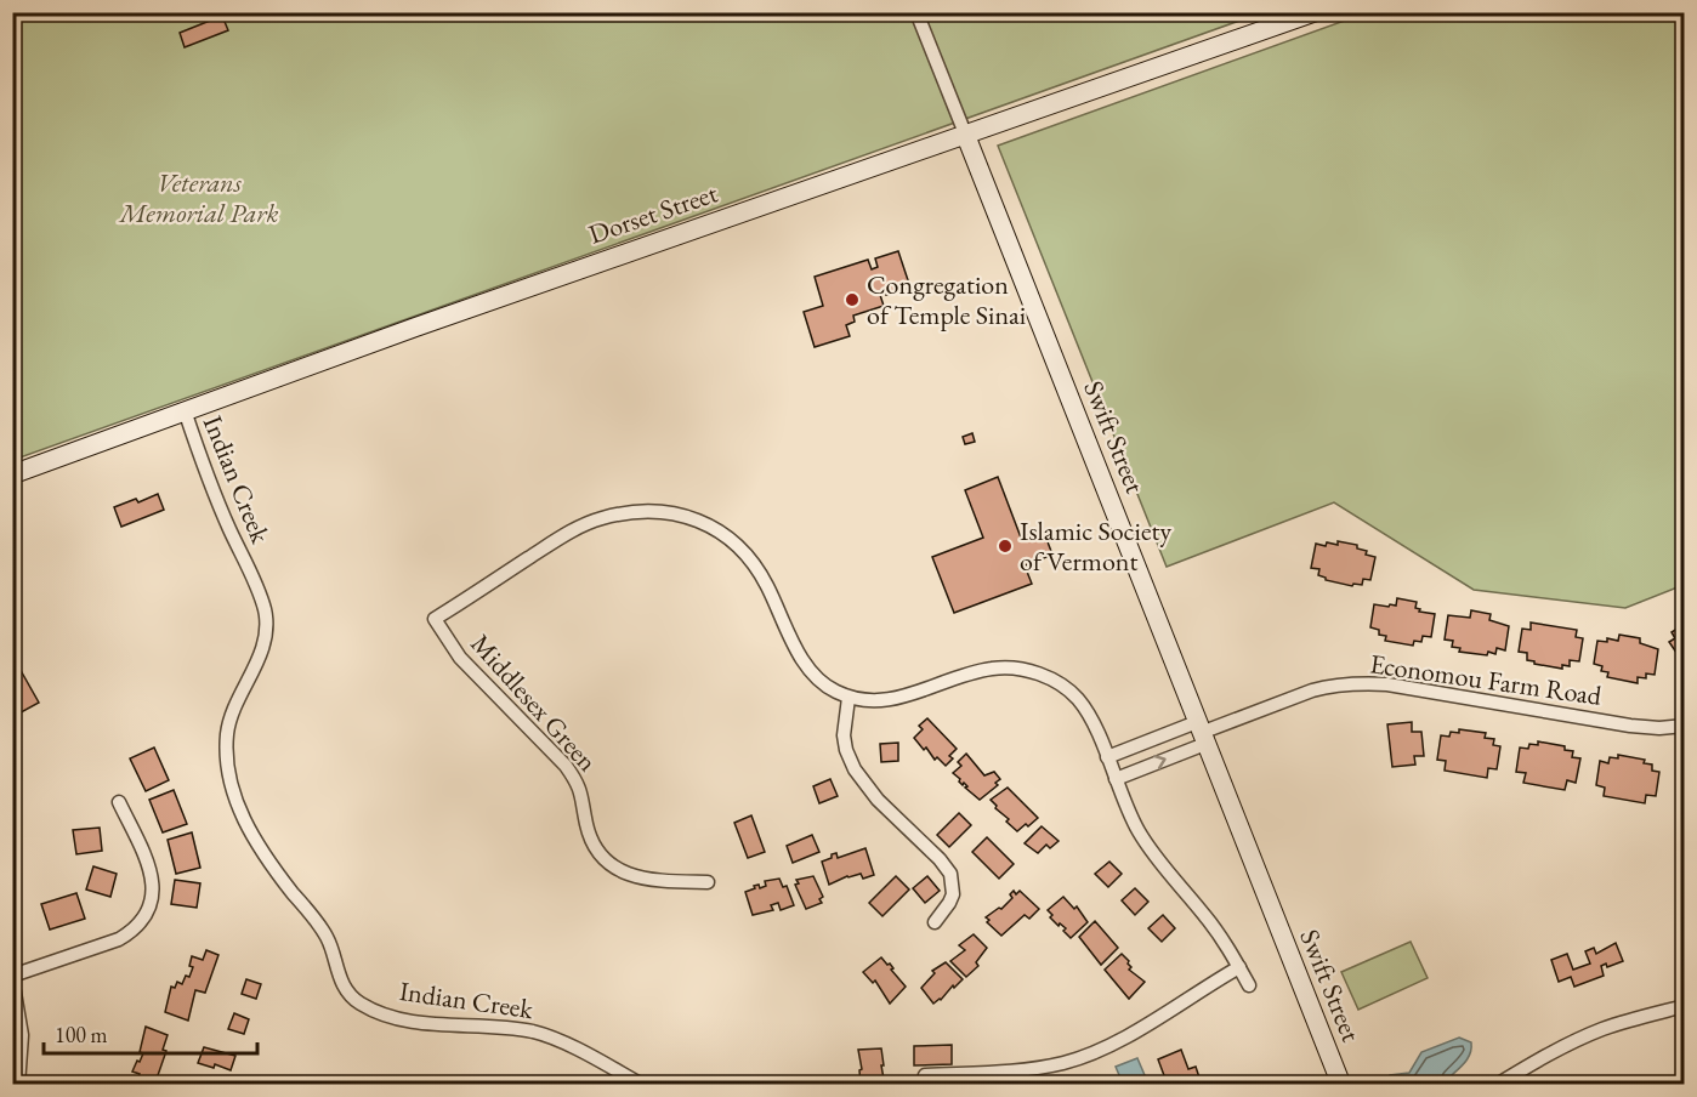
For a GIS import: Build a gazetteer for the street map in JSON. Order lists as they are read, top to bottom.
{
  "streets": {
    "street": [
      "Dorset Street",
      "Swift Street",
      "Indian Creek",
      "Economou Farm Road",
      "Middlesex Green"
    ]
  },
  "crossings": [
    ["Dorset Street", "Swift Street"],
    ["Dorset Street", "Indian Creek"],
    ["Swift Street", "Economou Farm Road"]
  ],
  "parks": ["Veterans Memorial Park"],
  "places": ["Congregation of Temple Sinai", "Islamic Society of Vermont"],
  "scale_bar": "100 m"
}
